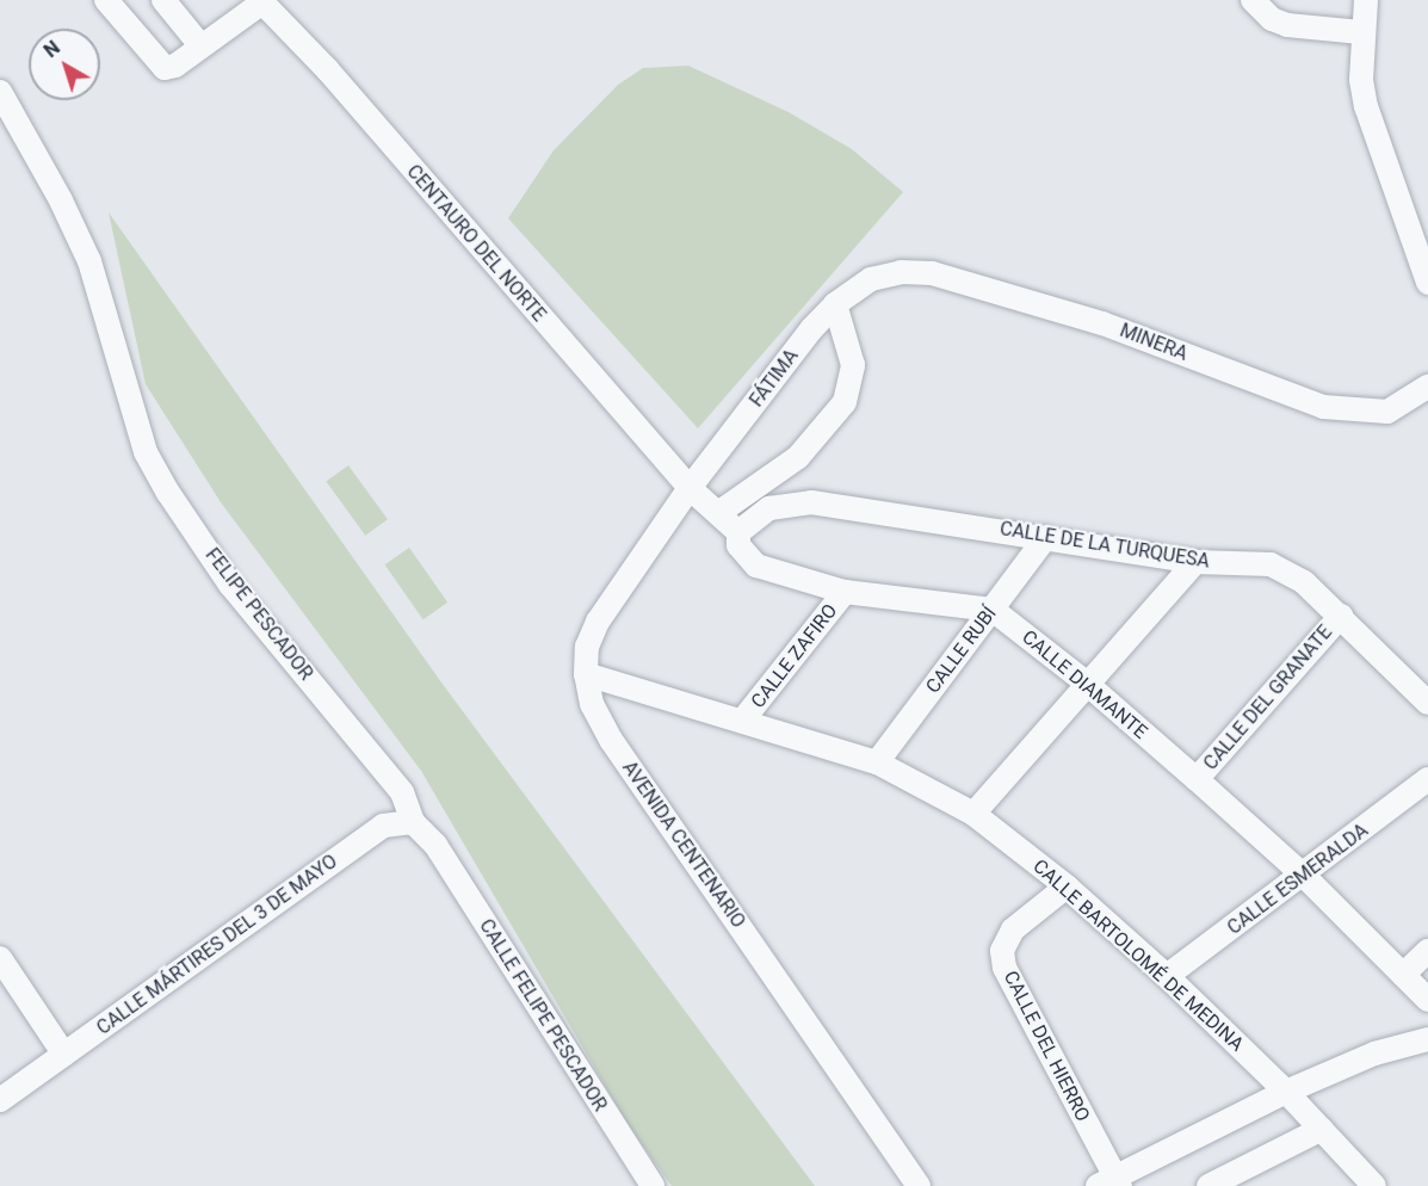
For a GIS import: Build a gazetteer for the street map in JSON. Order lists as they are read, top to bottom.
{
  "streets": {
    "street": [
      "CENTAURO DEL NORTE",
      "MINERA",
      "FÁTIMA",
      "CALLE DE LA TURQUESA",
      "FELIPE PESCADOR",
      "CALLE RUBÍ",
      "CALLE ZAFIRO",
      "CALLE DIAMANTE",
      "CALLE DEL GRANATE",
      "AVENIDA CENTENARIO",
      "CALLE ESMERALDA",
      "CALLE MÁRTIRES DEL 3 DE MAYO",
      "CALLE BARTOLOMÉ DE MEDINA",
      "CALLE FELIPE PESCADOR",
      "CALLE DEL HIERRO"
    ]
  },
  "crossings": [
    ["CENTAURO DEL NORTE", "FÁTIMA"],
    ["CENTAURO DEL NORTE", "AVENIDA CENTENARIO"],
    ["MINERA", "FÁTIMA"],
    ["FÁTIMA", "AVENIDA CENTENARIO"],
    ["CALLE DE LA TURQUESA", "CALLE RUBÍ"],
    ["CALLE DE LA TURQUESA", "CALLE DEL GRANATE"],
    ["FELIPE PESCADOR", "CALLE MÁRTIRES DEL 3 DE MAYO"],
    ["FELIPE PESCADOR", "CALLE FELIPE PESCADOR"],
    ["CALLE RUBÍ", "CALLE DIAMANTE"],
    ["CALLE RUBÍ", "CALLE BARTOLOMÉ DE MEDINA"],
    ["CALLE ZAFIRO", "CALLE BARTOLOMÉ DE MEDINA"],
    ["CALLE DIAMANTE", "CALLE DEL GRANATE"],
    ["CALLE DIAMANTE", "CALLE ESMERALDA"],
    ["AVENIDA CENTENARIO", "CALLE BARTOLOMÉ DE MEDINA"],
    ["CALLE ESMERALDA", "CALLE BARTOLOMÉ DE MEDINA"],
    ["CALLE MÁRTIRES DEL 3 DE MAYO", "CALLE FELIPE PESCADOR"],
    ["CALLE BARTOLOMÉ DE MEDINA", "CALLE DEL HIERRO"]
  ],
  "north": "top left"
}
